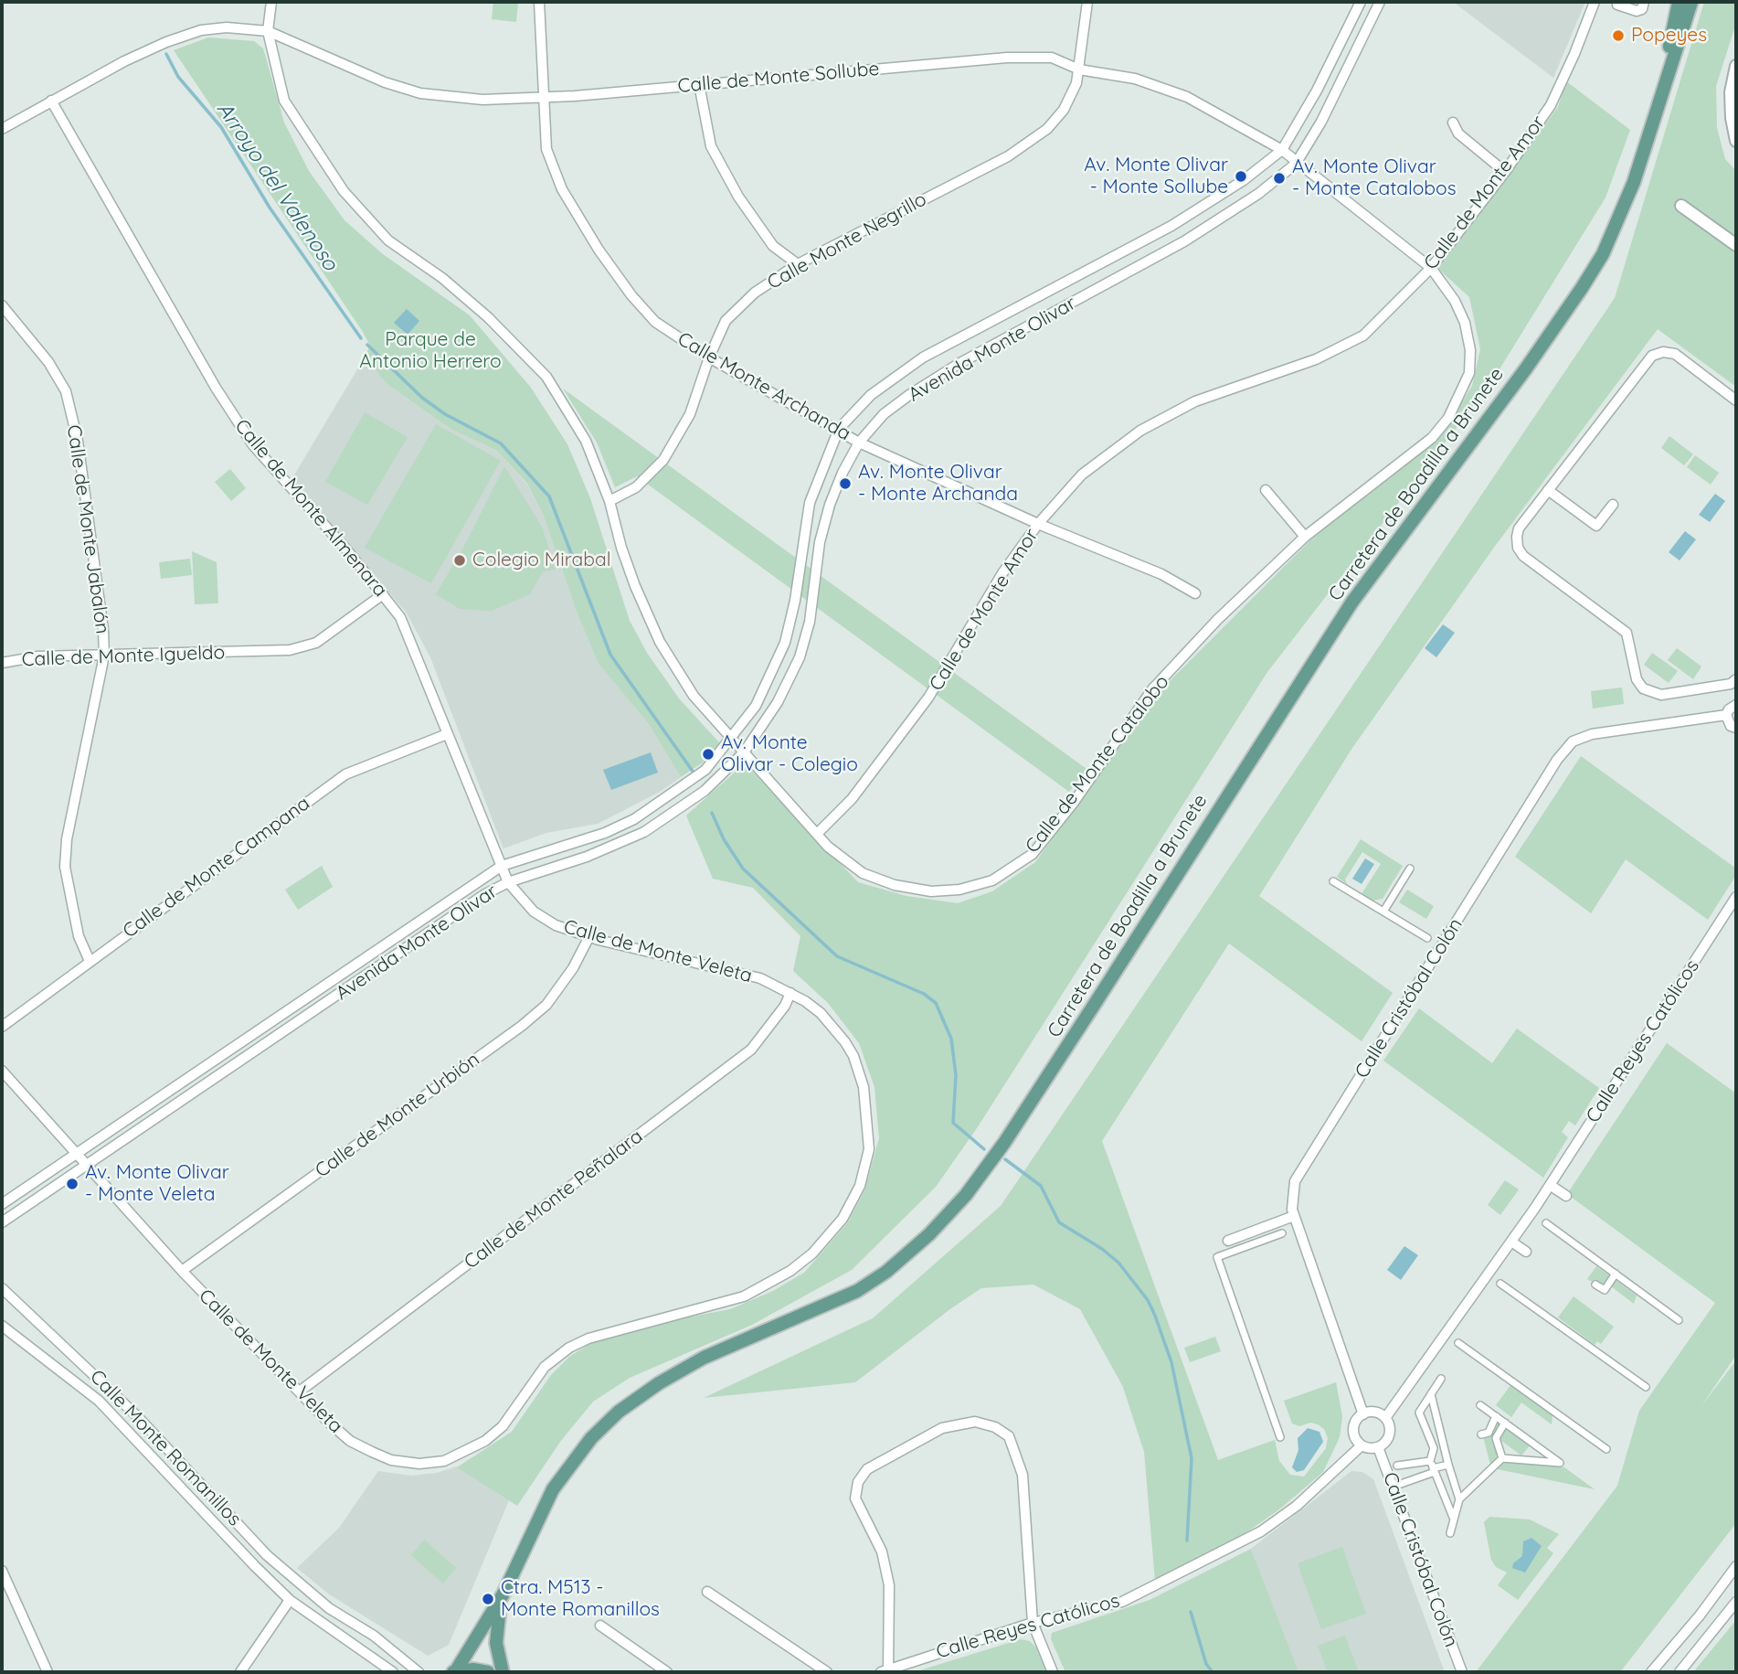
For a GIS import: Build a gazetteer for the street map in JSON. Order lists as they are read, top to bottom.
{
  "streets": {
    "main road": ["Carretera de Boadilla a Brunete"],
    "street": [
      "Calle de Monte Sollube",
      "Calle de Monte Amor",
      "Calle Monte Negrillo",
      "Avenida Monte Olivar",
      "Calle Monte Archanda",
      "Calle de Monte Almenara",
      "Calle de Monte Jabalón",
      "Calle de Monte Igueldo",
      "Calle de Monte Catalobo",
      "Calle de Monte Campana",
      "Calle de Monte Veleta",
      "Calle Cristóbal Colón",
      "Calle Reyes Católicos",
      "Calle de Monte Urbión",
      "Calle de Monte Peñalara",
      "Calle Monte Romanillos"
    ]
  },
  "crossings": [
    ["Calle de Monte Sollube", "Calle Monte Negrillo"],
    ["Calle de Monte Sollube", "Avenida Monte Olivar"],
    ["Calle de Monte Sollube", "Calle Monte Archanda"],
    ["Calle de Monte Sollube", "Calle de Monte Almenara"],
    ["Calle de Monte Sollube", "Calle de Monte Catalobo"],
    ["Calle de Monte Amor", "Calle Monte Archanda"],
    ["Calle de Monte Amor", "Calle de Monte Catalobo"],
    ["Calle Monte Negrillo", "Calle Monte Archanda"],
    ["Calle Monte Negrillo", "Calle de Monte Catalobo"],
    ["Avenida Monte Olivar", "Calle Monte Archanda"],
    ["Avenida Monte Olivar", "Calle de Monte Almenara"],
    ["Avenida Monte Olivar", "Calle de Monte Catalobo"],
    ["Avenida Monte Olivar", "Calle de Monte Veleta"],
    ["Calle de Monte Almenara", "Calle de Monte Igueldo"],
    ["Calle de Monte Almenara", "Calle de Monte Campana"],
    ["Calle de Monte Almenara", "Calle de Monte Veleta"],
    ["Calle de Monte Jabalón", "Calle de Monte Igueldo"],
    ["Calle de Monte Jabalón", "Calle de Monte Campana"],
    ["Calle de Monte Veleta", "Calle de Monte Urbión"],
    ["Calle de Monte Veleta", "Calle de Monte Peñalara"],
    ["Calle Cristóbal Colón", "Calle Reyes Católicos"]
  ],
  "water": ["Arroyo del Valenoso"],
  "parks": ["Parque de Antonio Herrero"],
  "places": [
    "Popeyes",
    "Av. Monte Olivar - Monte Sollube",
    "Av. Monte Olivar - Monte Catalobos",
    "Av. Monte Olivar - Monte Archanda",
    "Colegio Mirabal",
    "Av. Monte Olivar - Colegio",
    "Av. Monte Olivar - Monte Veleta",
    "Ctra. M513 - Monte Romanillos"
  ]
}
